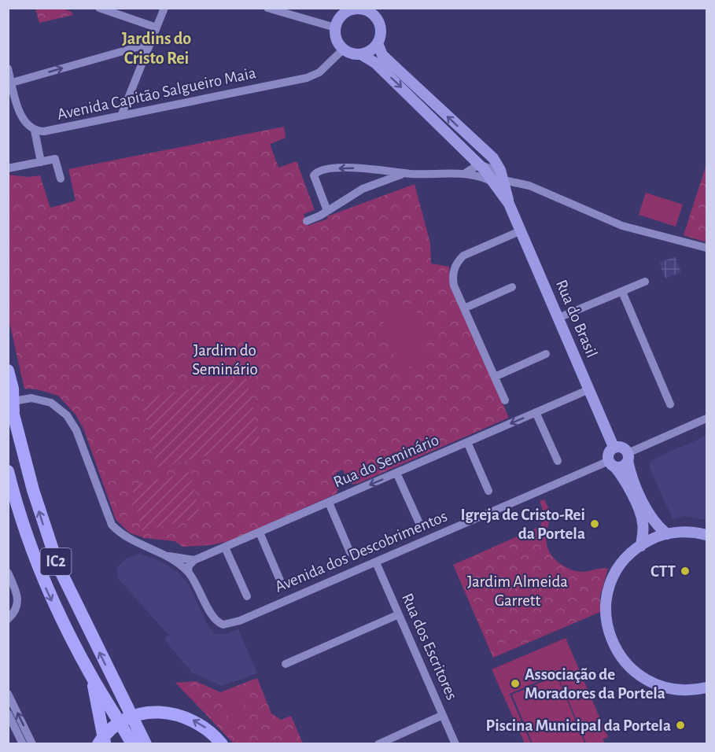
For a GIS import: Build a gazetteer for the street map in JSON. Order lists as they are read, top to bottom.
{
  "streets": {
    "highway": ["IC2"],
    "main road": ["Rua do Brasil"],
    "street": [
      "Avenida Capitão Salgueiro Maia",
      "Rua do Seminário",
      "Avenida dos Descobrimentos",
      "Rua dos Escritores"
    ]
  },
  "crossings": [
    ["Avenida Capitão Salgueiro Maia", "Rua do Brasil"],
    ["Rua do Brasil", "Rua do Seminário"],
    ["Rua do Brasil", "Avenida dos Descobrimentos"],
    ["Avenida dos Descobrimentos", "Rua dos Escritores"]
  ],
  "districts": ["Jardins do Cristo Rei"],
  "parks": ["Jardim do Seminário", "Jardim Almeida Garrett"],
  "places": [
    "Igreja de Cristo-Rei da Portela",
    "CTT",
    "Associação de Moradores da Portela",
    "Piscina Municipal da Portela"
  ]
}
